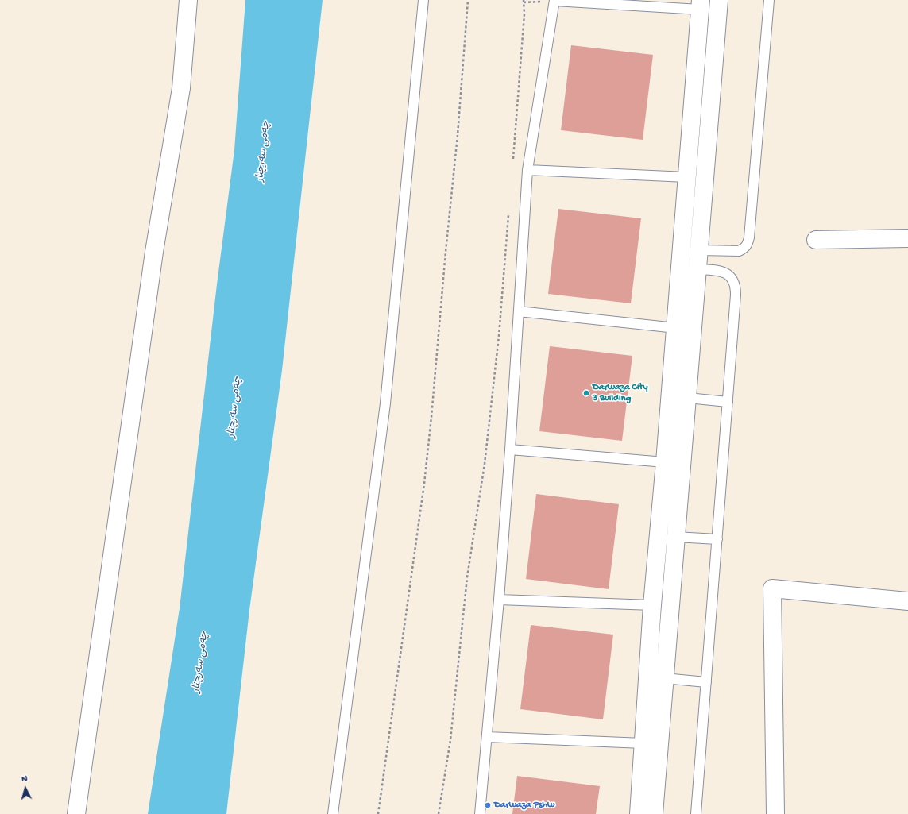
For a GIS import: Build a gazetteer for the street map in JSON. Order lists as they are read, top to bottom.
{
  "water": ["چەمی سەرچنار"],
  "places": ["Darwaza City 3 Building", "Darwaza Pshw"],
  "north": "top"
}
